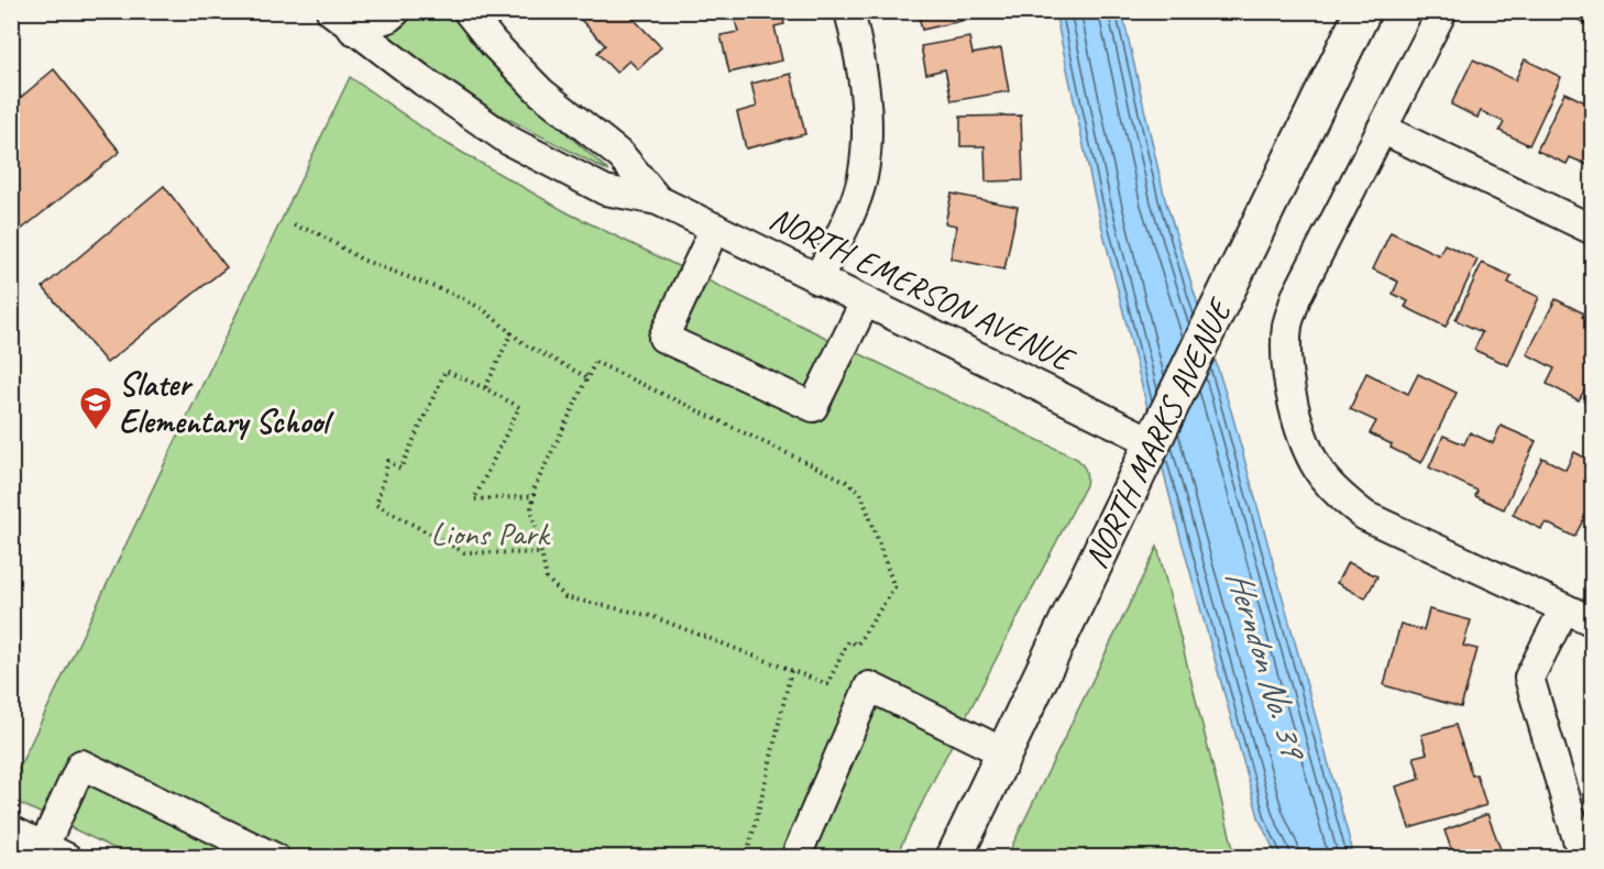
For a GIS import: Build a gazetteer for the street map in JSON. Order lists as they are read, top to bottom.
{
  "streets": {
    "main road": ["NORTH MARKS AVENUE"],
    "street": ["NORTH EMERSON AVENUE"]
  },
  "crossings": [
    ["NORTH EMERSON AVENUE", "NORTH MARKS AVENUE"]
  ],
  "water": ["Herndon No. 39"],
  "parks": ["Lions Park"],
  "places": {
    "school or university": ["Slater Elementary School"]
  }
}
